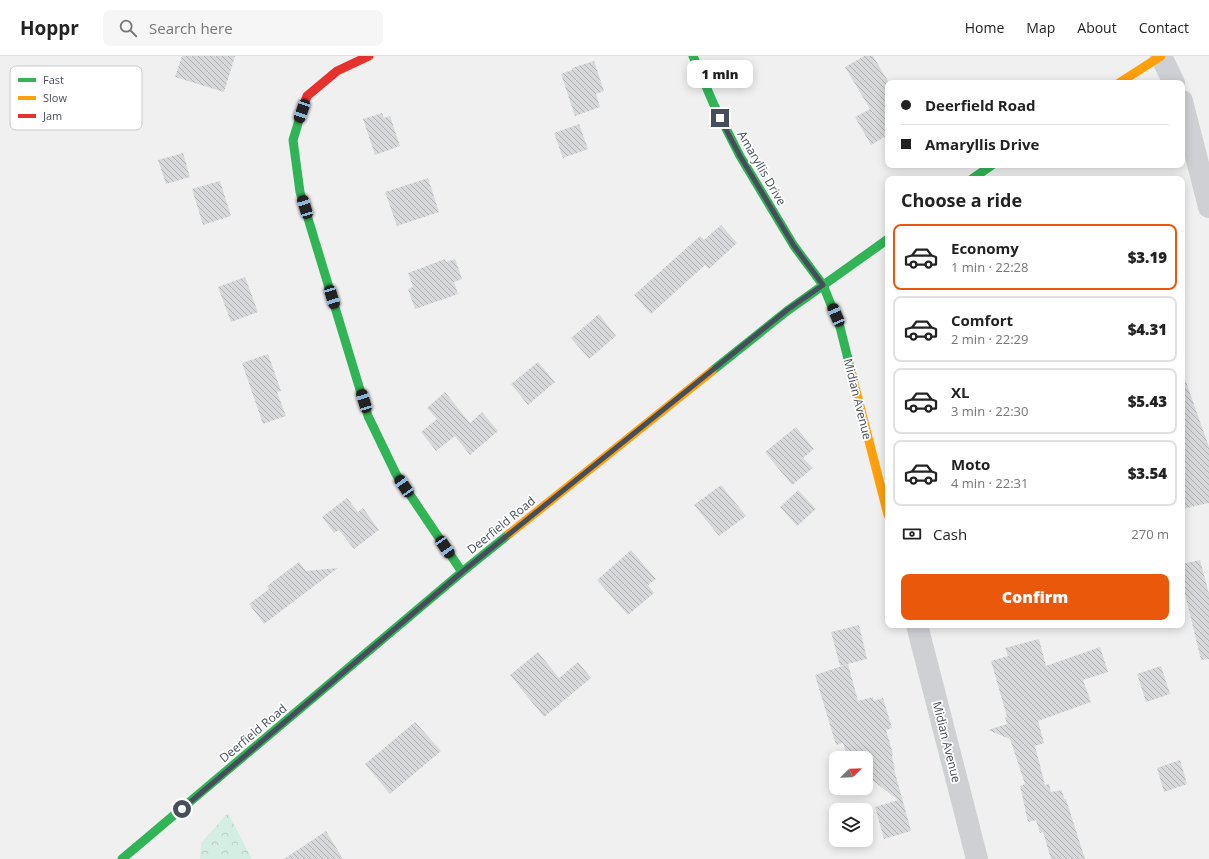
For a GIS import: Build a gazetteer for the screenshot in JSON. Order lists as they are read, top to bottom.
{
  "streets": {
    "street": ["Amaryllis Drive", "Midian Avenue", "Deerfield Road"]
  },
  "crossings": [
    ["Amaryllis Drive", "Midian Avenue"],
    ["Amaryllis Drive", "Deerfield Road"],
    ["Midian Avenue", "Deerfield Road"]
  ],
  "legend": ["Fast", "Slow", "Jam"],
  "north": "top right",
  "page": {
    "header": "Hoppr",
    "search": "Search here",
    "nav": [
      "Home",
      "Map",
      "About",
      "Contact"
    ],
    "bubble": "1 min",
    "banner": ["Deerfield Road", "Amaryllis Drive"],
    "heading": "Choose a ride",
    "list": [
      {
        "name": "Economy",
        "note": "1 min · 22:28",
        "value": "$3.19"
      },
      {
        "name": "Comfort",
        "note": "2 min · 22:29",
        "value": "$4.31"
      },
      {
        "name": "XL",
        "note": "3 min · 22:30",
        "value": "$5.43"
      },
      {
        "name": "Moto",
        "note": "4 min · 22:31",
        "value": "$3.54"
      }
    ],
    "pay": ["Cash", "270 m"],
    "buttons": "Confirm"
  }
}
